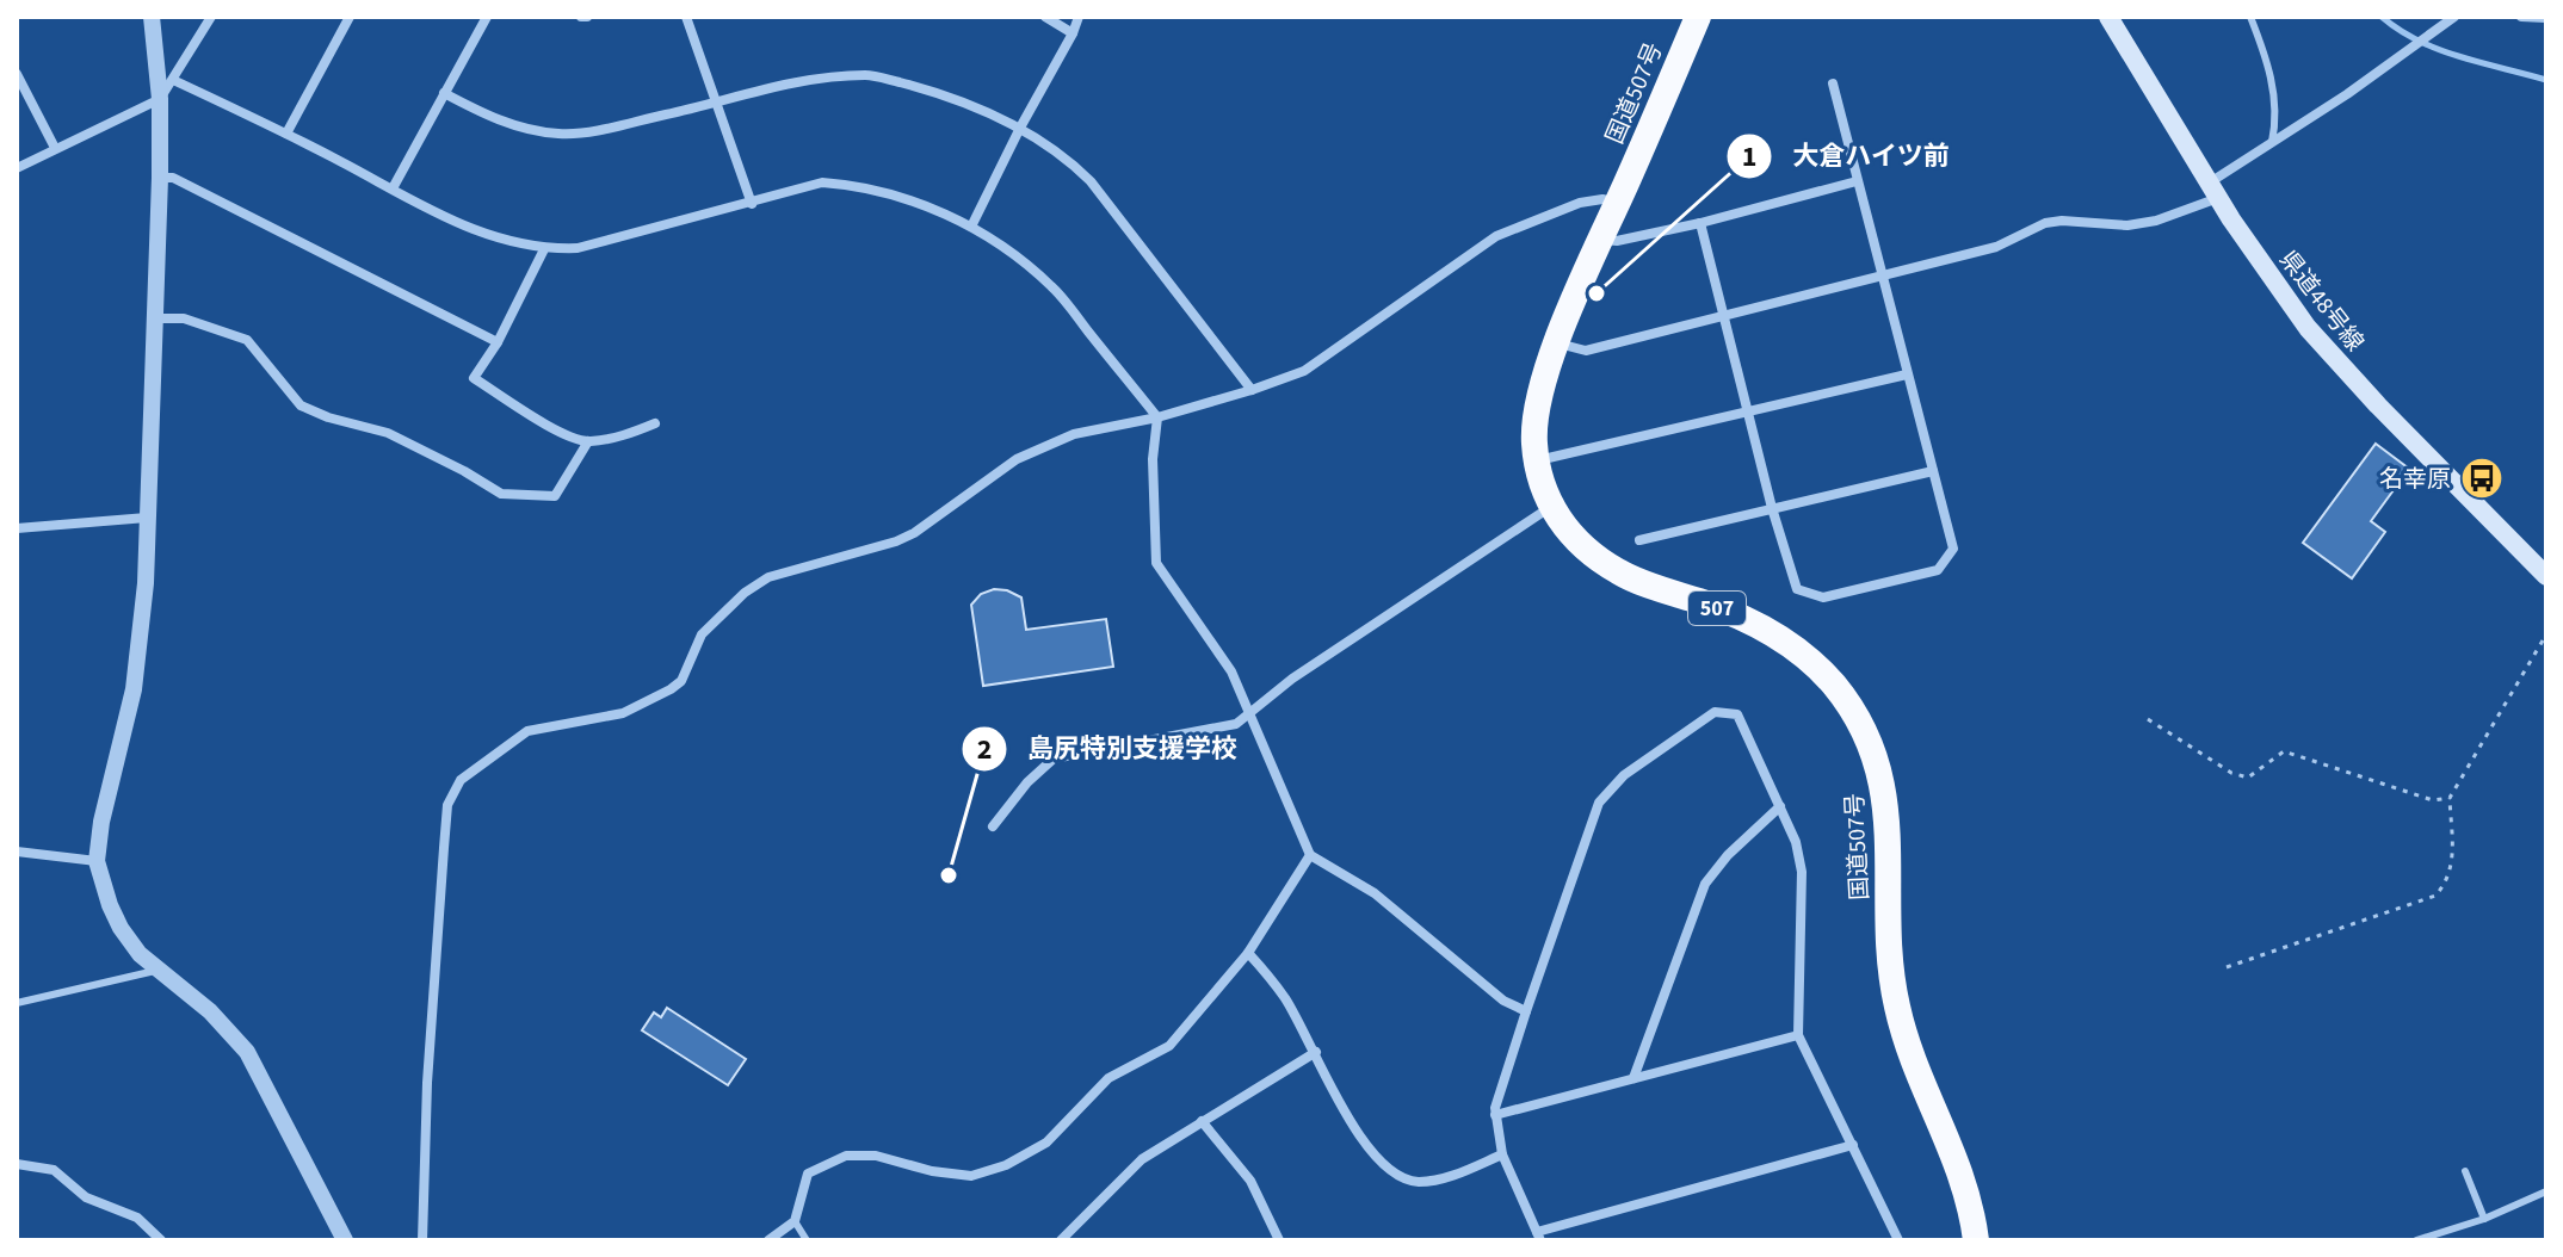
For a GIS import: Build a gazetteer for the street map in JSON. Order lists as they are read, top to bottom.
{
  "streets": {
    "highway": ["国道507号", "507"],
    "main road": ["県道48号線"]
  },
  "places": {
    "other": ["大倉ハイツ前", "島尻特別支援学校"],
    "bus stop": ["名幸原"]
  }
}
